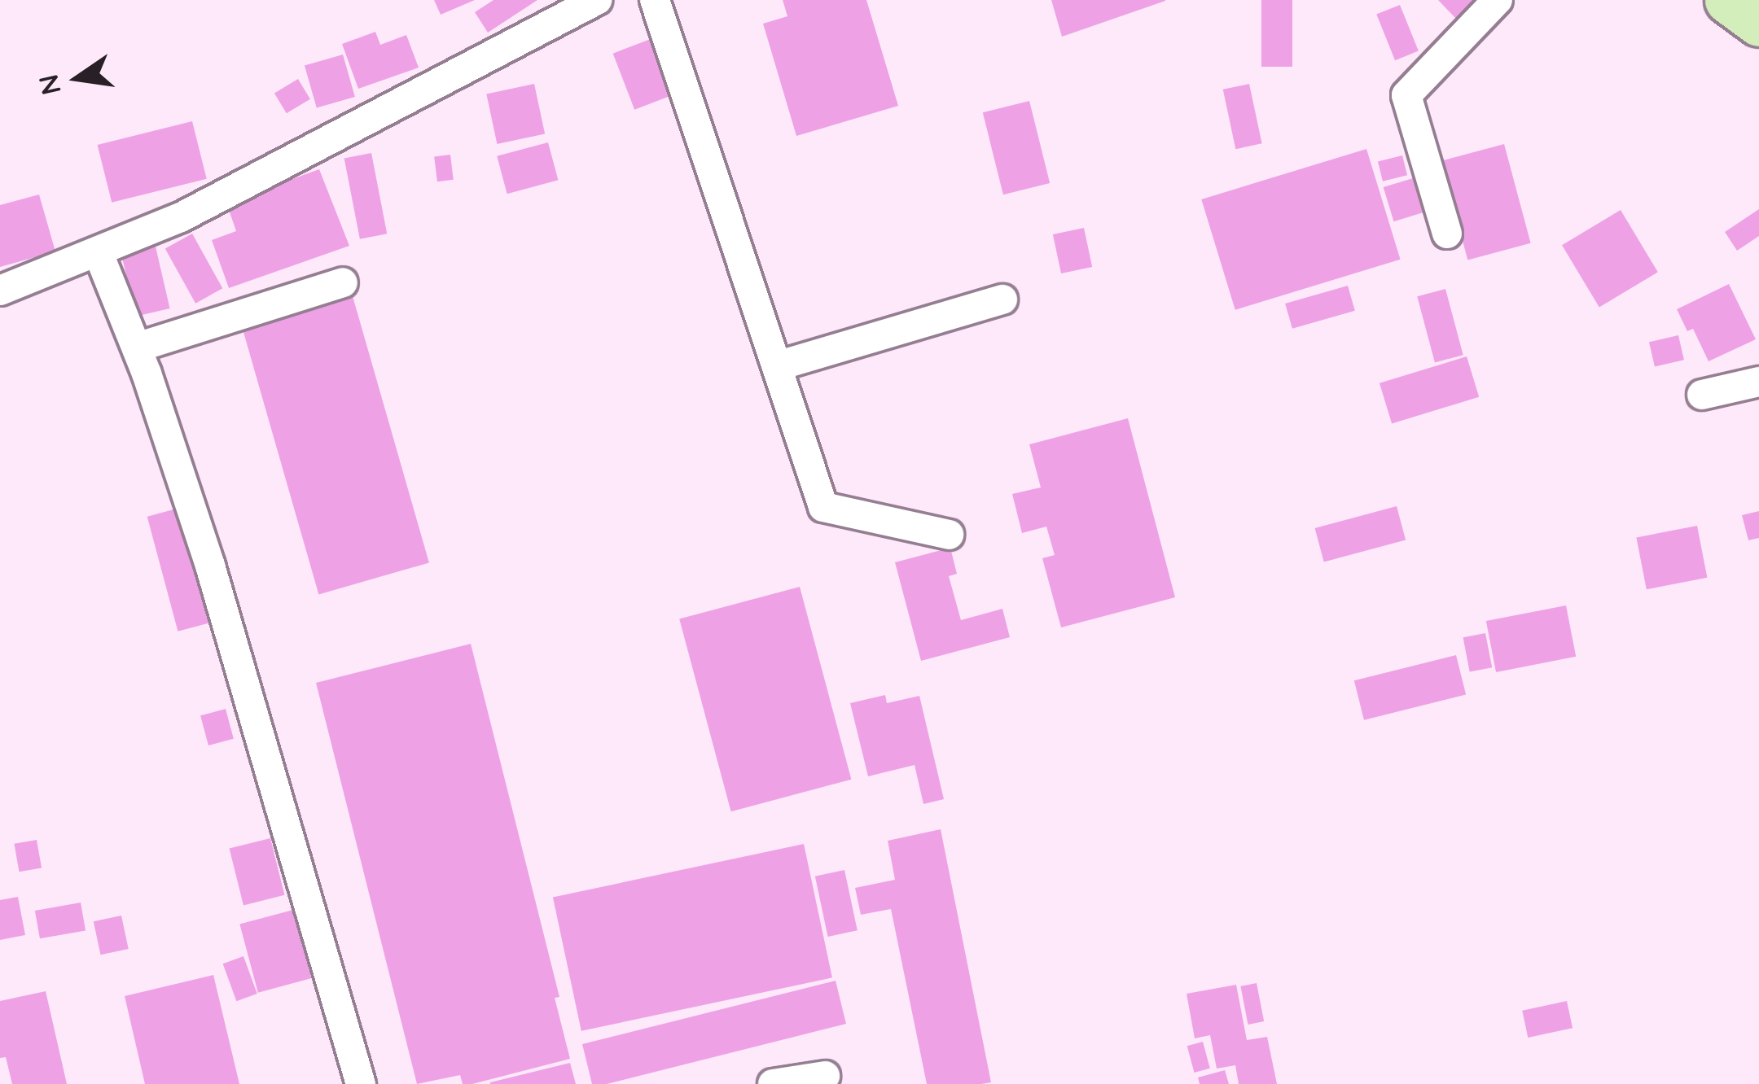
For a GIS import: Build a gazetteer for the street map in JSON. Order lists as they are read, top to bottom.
{
  "north": "left"
}
